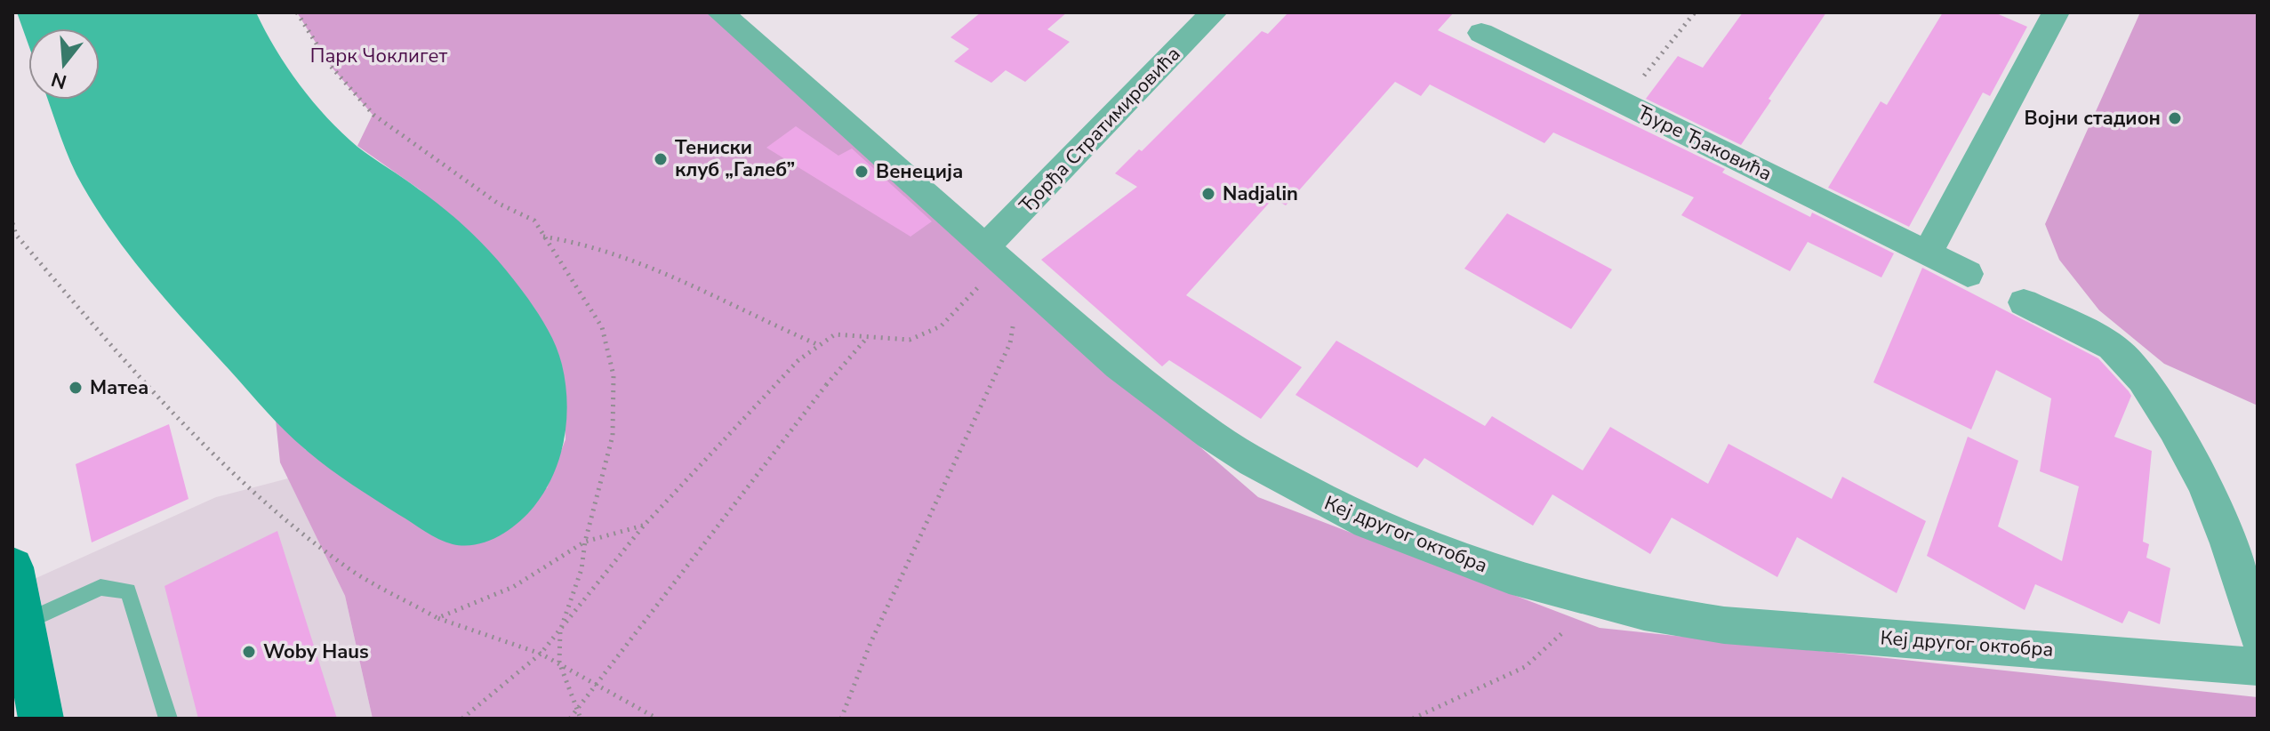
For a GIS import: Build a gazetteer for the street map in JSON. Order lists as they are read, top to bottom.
{
  "streets": {
    "street": ["Ђорђа Стратимировића", "Ђуре Ђаковића", "Кеј другог октобра"]
  },
  "crossings": [
    ["Ђорђа Стратимировића", "Кеј другог октобра"]
  ],
  "parks": ["Парк Чоклигет"],
  "places": [
    "Војни стадион",
    "Тениски клуб „Галеб”",
    "Венеција",
    "Nadjalin",
    "Матеа",
    "Woby Haus"
  ],
  "north": "bottom"
}
